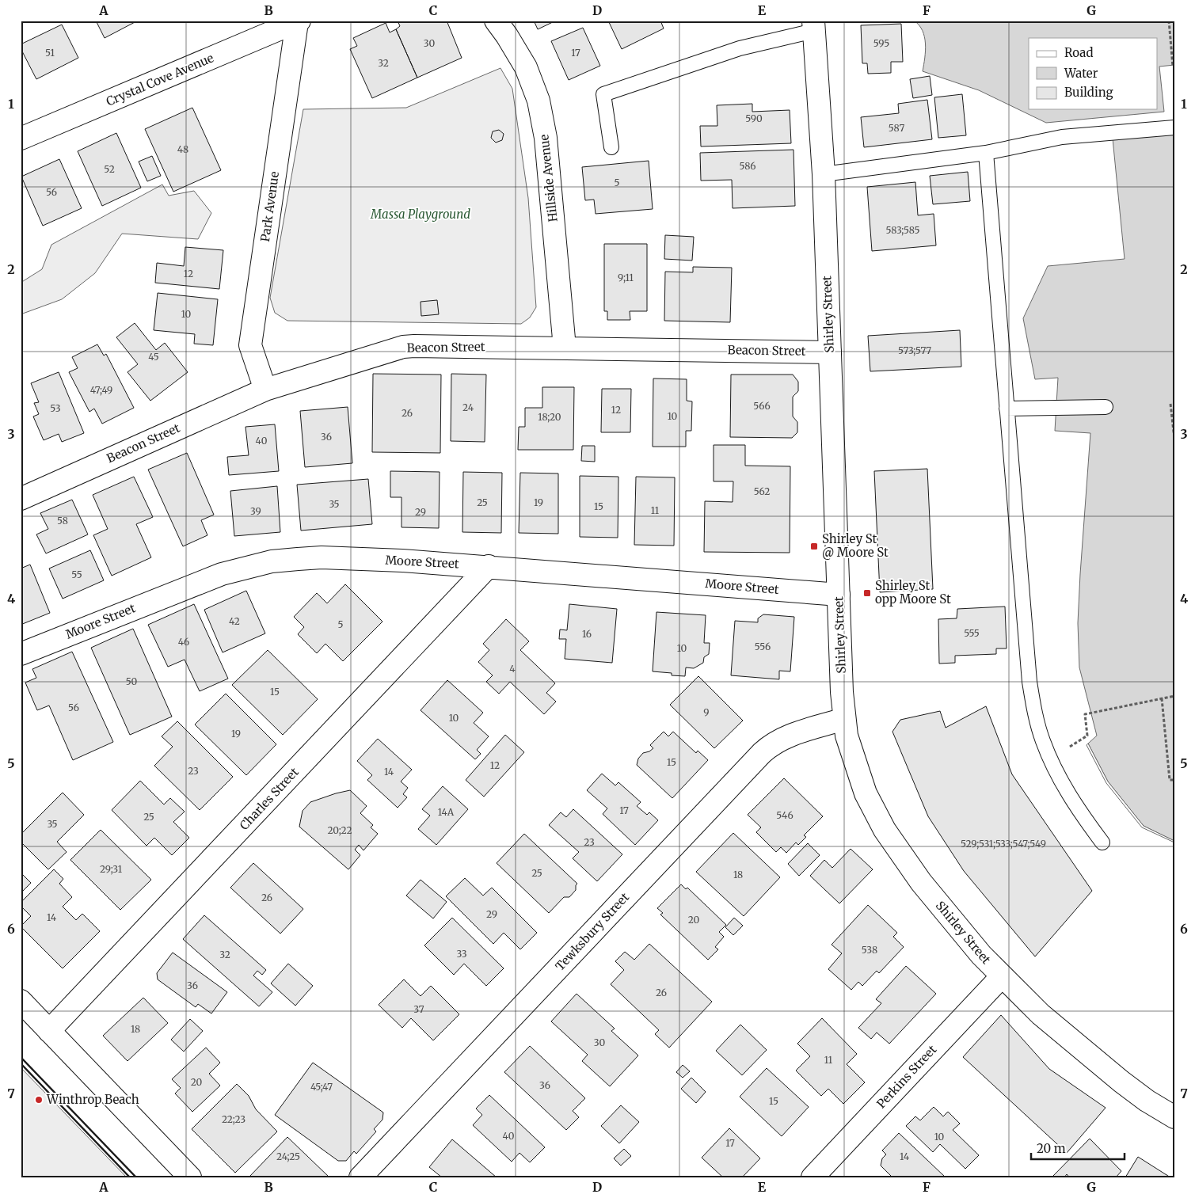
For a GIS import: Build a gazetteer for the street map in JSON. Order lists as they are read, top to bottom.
{
  "streets": {
    "street": [
      "Crystal Cove Avenue",
      "Hillside Avenue",
      "Park Avenue",
      "Shirley Street",
      "Beacon Street",
      "Moore Street",
      "Charles Street",
      "Tewksbury Street",
      "Perkins Street"
    ]
  },
  "crossings": [
    ["Crystal Cove Avenue", "Park Avenue"],
    ["Hillside Avenue", "Beacon Street"],
    ["Park Avenue", "Beacon Street"],
    ["Shirley Street", "Beacon Street"],
    ["Shirley Street", "Moore Street"],
    ["Shirley Street", "Tewksbury Street"],
    ["Shirley Street", "Perkins Street"],
    ["Moore Street", "Charles Street"]
  ],
  "parks": ["Massa Playground"],
  "places": {
    "transit": ["Shirley St @ Moore St", "Shirley St opp Moore St"],
    "other": ["Winthrop Beach"]
  },
  "house_numbers": [
    "30",
    "595",
    "51",
    "17",
    "32",
    "590",
    "587",
    "48",
    "586",
    "52",
    "5",
    "56",
    "583;585",
    "12",
    "9;11",
    "10",
    "573;577",
    "45",
    "47;49",
    "566",
    "24",
    "53",
    "12",
    "26",
    "10",
    "18;20",
    "36",
    "40",
    "562",
    "25",
    "19",
    "35",
    "15",
    "11",
    "39",
    "29",
    "58",
    "55",
    "42",
    "5",
    "555",
    "16",
    "46",
    "556",
    "10",
    "4",
    "50",
    "15",
    "56",
    "9",
    "10",
    "19",
    "15",
    "12",
    "23",
    "14",
    "17",
    "14A",
    "546",
    "25",
    "35",
    "20;22",
    "23",
    "529;531;533;547;549",
    "29;31",
    "25",
    "18",
    "26",
    "29",
    "14",
    "20",
    "538",
    "33",
    "32",
    "36",
    "26",
    "37",
    "18",
    "30",
    "11",
    "20",
    "36",
    "45;47",
    "15",
    "22;23",
    "40",
    "10",
    "17",
    "24;25",
    "14"
  ],
  "legend": ["Road", "Water", "Building"],
  "scale_bar": "20 m",
  "grid": {
    "columns": [
      "A",
      "B",
      "C",
      "D",
      "E",
      "F",
      "G"
    ],
    "rows": [
      "1",
      "2",
      "3",
      "4",
      "5",
      "6",
      "7"
    ]
  }
}
